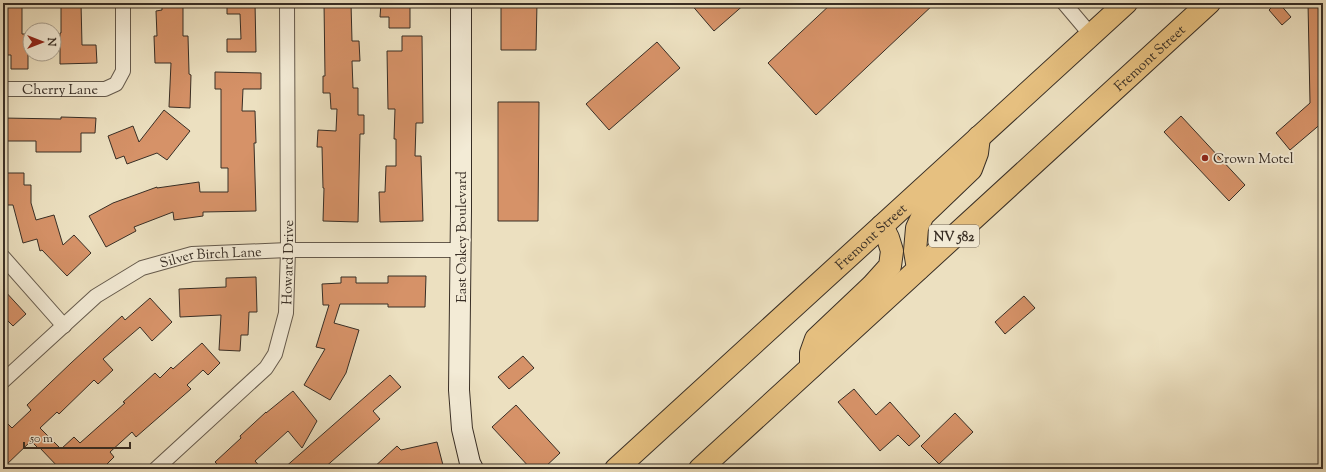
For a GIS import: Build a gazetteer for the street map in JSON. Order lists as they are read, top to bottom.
{
  "streets": {
    "main road": ["Fremont Street", "NV 582"],
    "street": [
      "Cherry Lane",
      "East Oakey Boulevard",
      "Silver Birch Lane",
      "Howard Drive"
    ]
  },
  "crossings": [
    ["East Oakey Boulevard", "Silver Birch Lane"],
    ["Silver Birch Lane", "Howard Drive"]
  ],
  "places": ["Crown Motel"],
  "scale_bar": "50 m",
  "north": "right"
}
